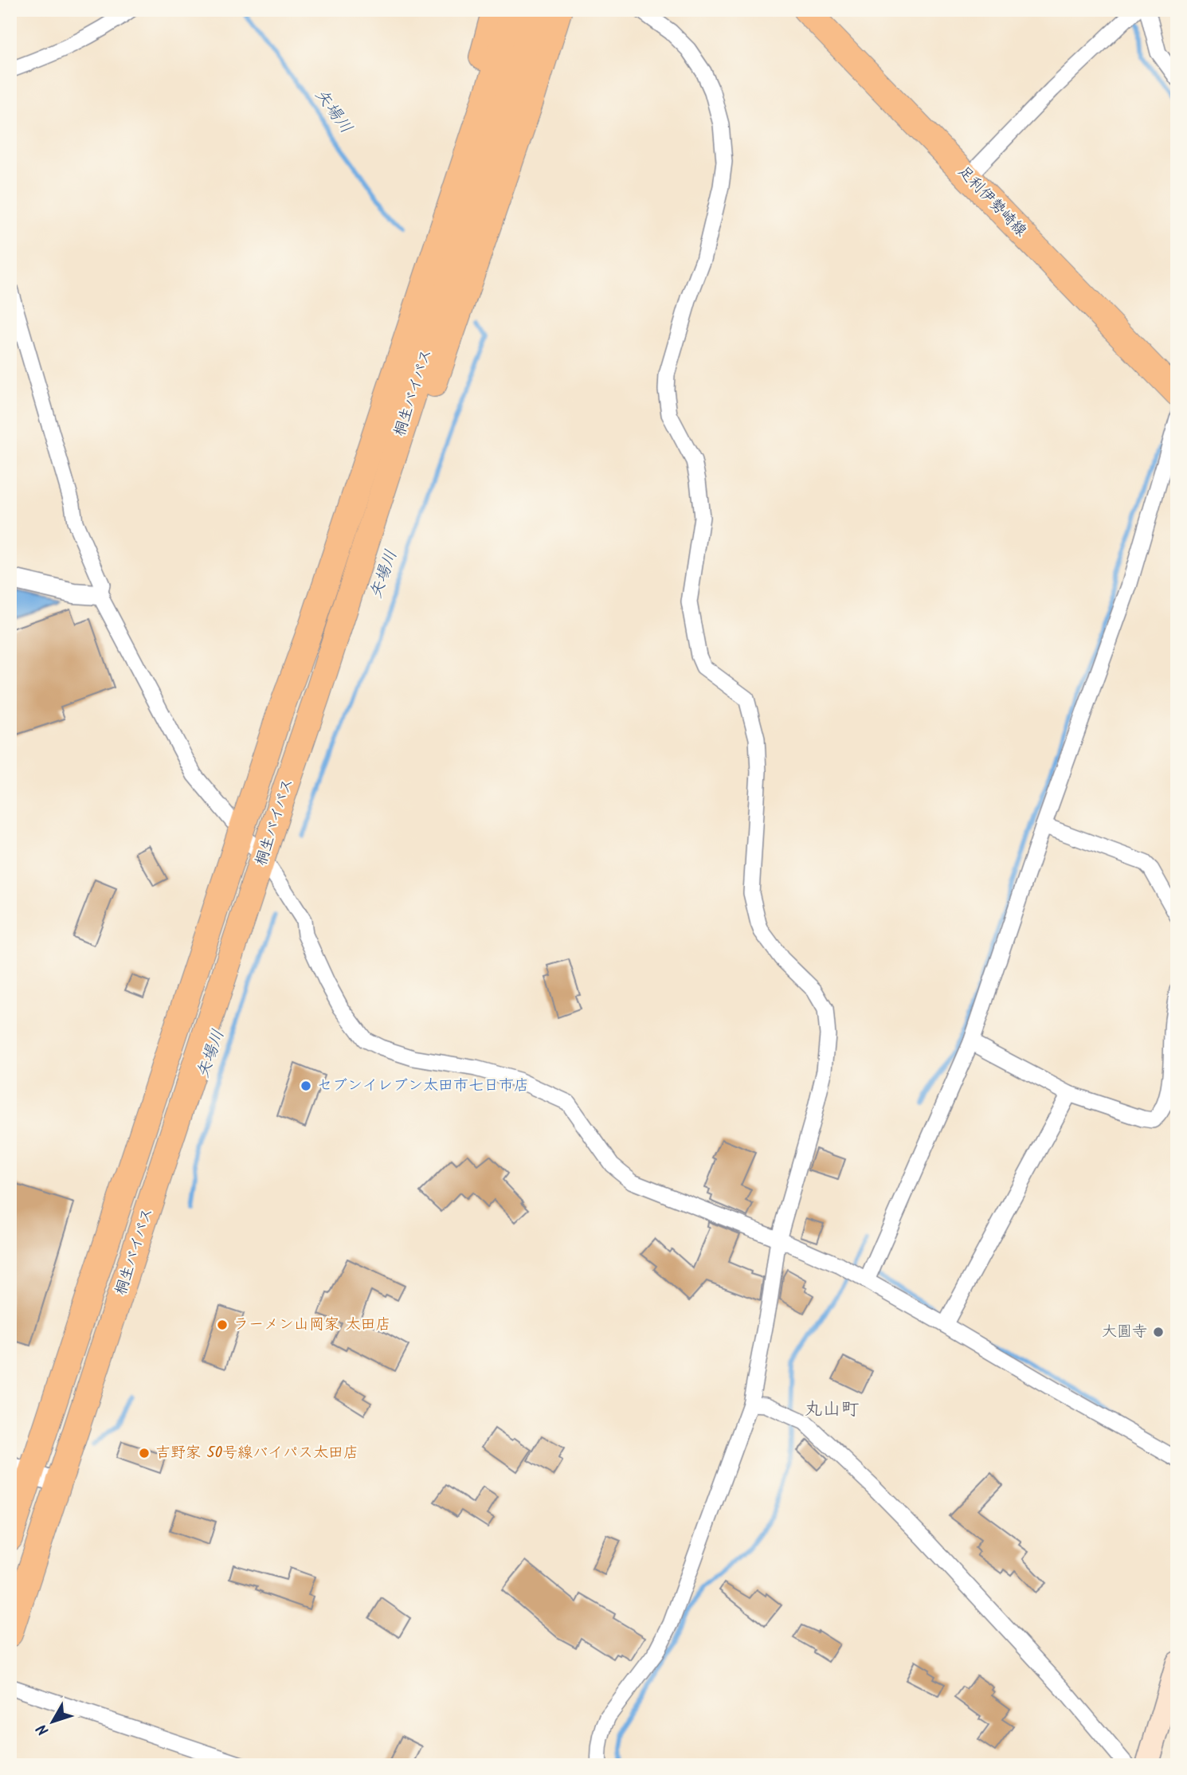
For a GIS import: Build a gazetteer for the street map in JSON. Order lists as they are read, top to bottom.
{
  "streets": {
    "main road": ["足利伊勢崎線", "桐生バイパス"]
  },
  "districts": ["丸山町"],
  "water": ["矢場川"],
  "places": [
    "セブンイレブン太田市七日市店",
    "ラーメン山岡家 太田店",
    "大圓寺",
    "吉野家 50号線バイパス太田店"
  ],
  "north": "bottom left"
}
